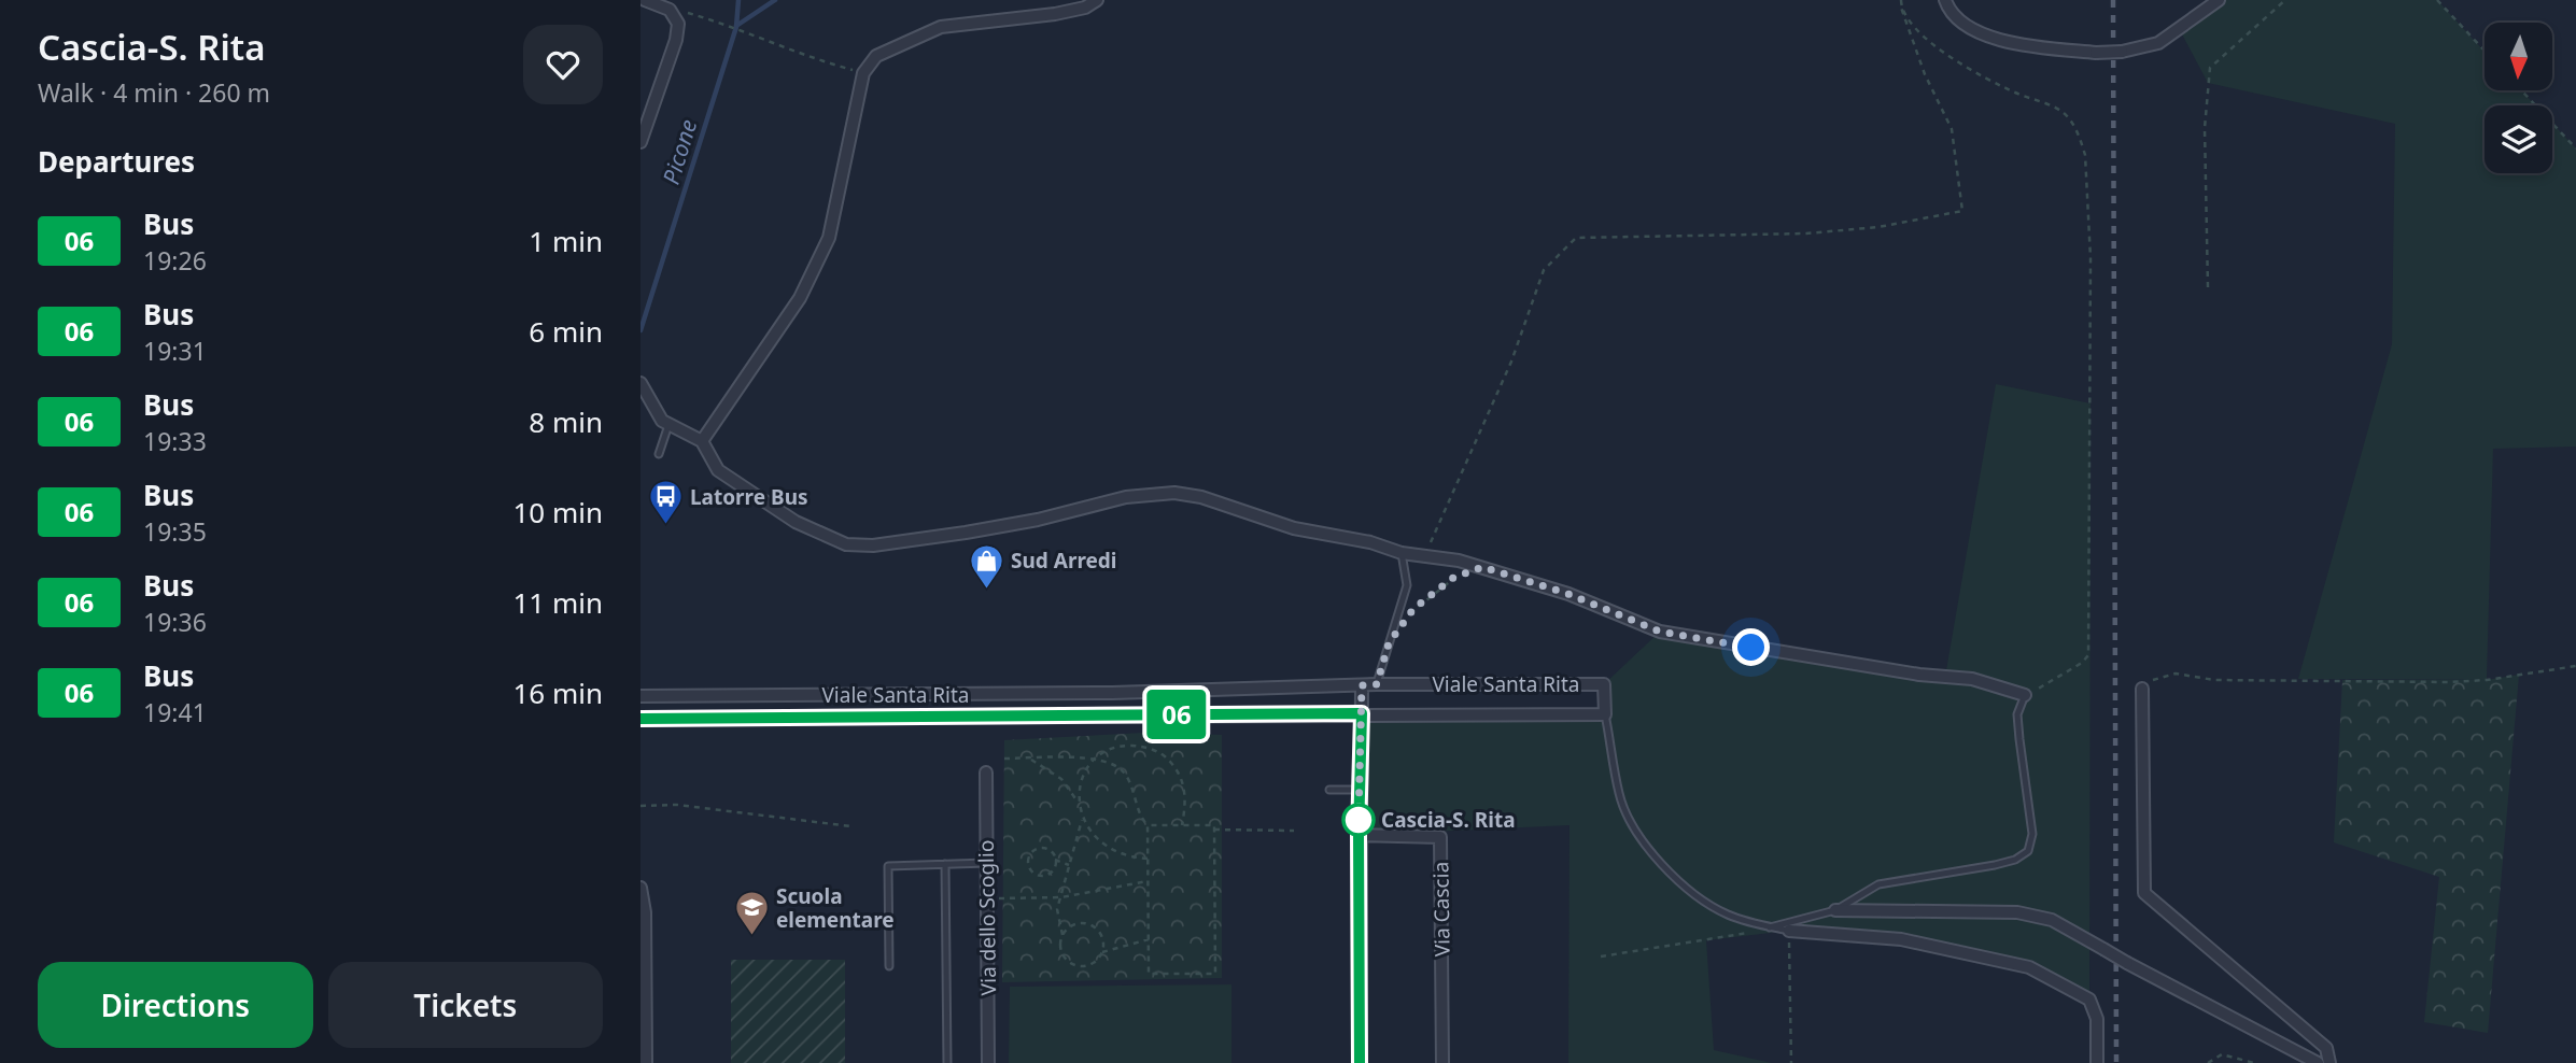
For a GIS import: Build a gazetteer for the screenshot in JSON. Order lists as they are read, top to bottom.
{
  "streets": {
    "street": ["Viale Santa Rita", "Via Cascia", "Via dello Scoglio"]
  },
  "water": ["Picone"],
  "places": {
    "bus stop": ["Latorre Bus"],
    "shop": ["Sud Arredi"],
    "other": ["Cascia-S. Rita"],
    "school or university": ["Scuola elementare"]
  },
  "lines": ["bus line 06"],
  "north": "bottom",
  "page": {
    "heading": [
      ["Cascia-S. Rita", "Walk · 4 min · 260 m"],
      "Departures"
    ],
    "on_map": "06",
    "list": [
      {
        "mark": "06",
        "name": "Bus",
        "note": "19:26",
        "value": "1 min"
      },
      {
        "mark": "06",
        "name": "Bus",
        "note": "19:31",
        "value": "6 min"
      },
      {
        "mark": "06",
        "name": "Bus",
        "note": "19:33",
        "value": "8 min"
      },
      {
        "mark": "06",
        "name": "Bus",
        "note": "19:35",
        "value": "10 min"
      },
      {
        "mark": "06",
        "name": "Bus",
        "note": "19:36",
        "value": "11 min"
      },
      {
        "mark": "06",
        "name": "Bus",
        "note": "19:41",
        "value": "16 min"
      }
    ],
    "buttons": ["Directions", "Tickets"]
  }
}
